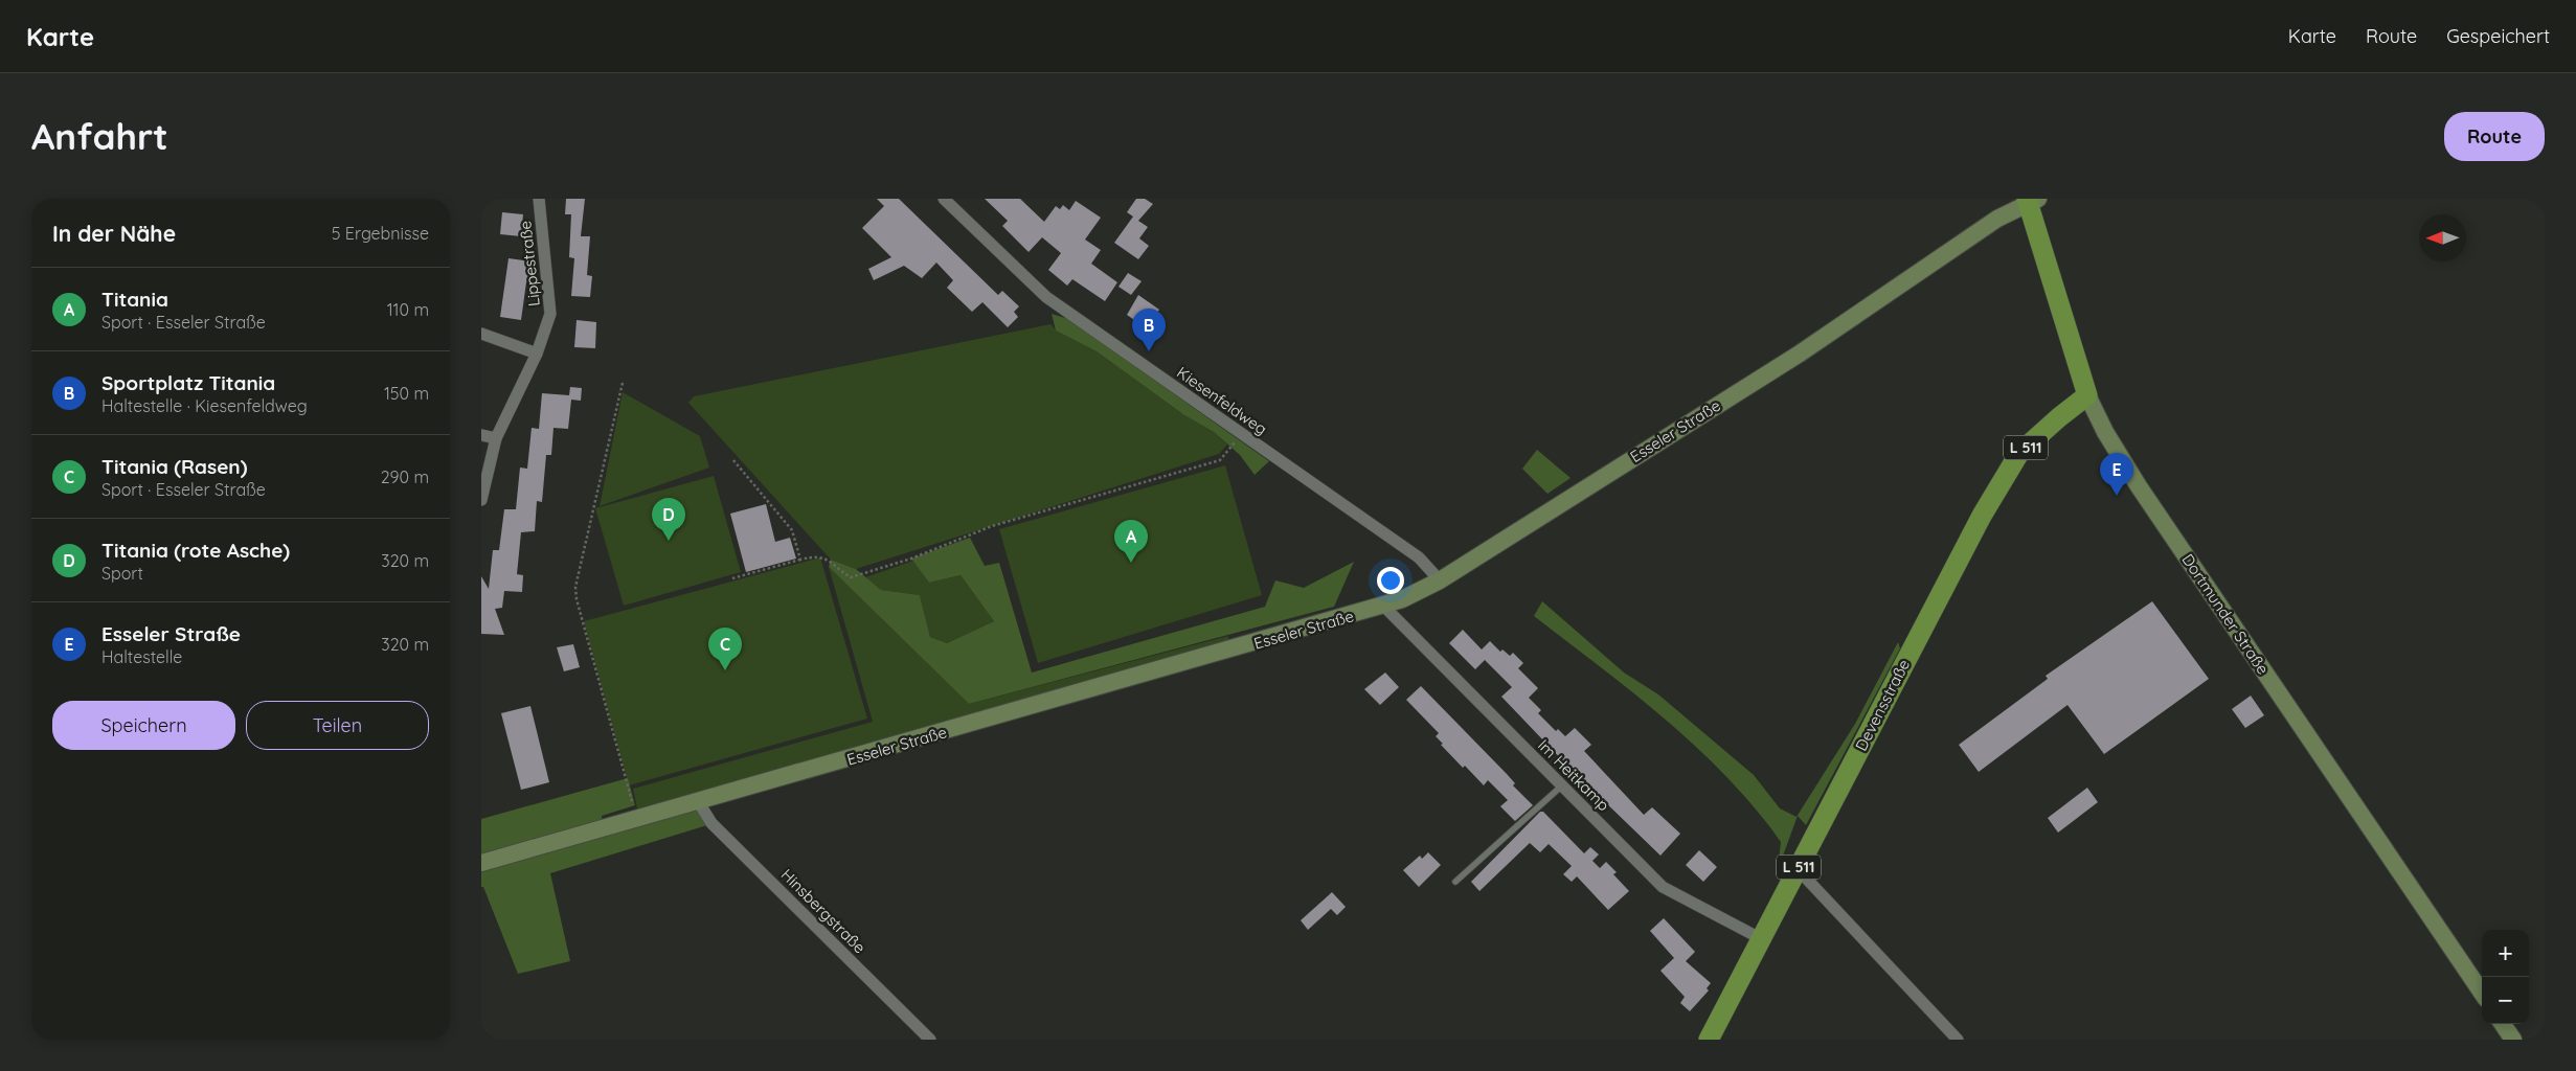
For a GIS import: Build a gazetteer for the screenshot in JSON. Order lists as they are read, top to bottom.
{
  "streets": {
    "main road": [
      "Esseler Straße",
      "L 511",
      "Dortmunder Straße",
      "Devensstraße"
    ],
    "street": [
      "Lippestraße",
      "Kiesenfeldweg",
      "Im Heitkamp",
      "Hinsbergstraße"
    ]
  },
  "crossings": [
    ["Kiesenfeldweg", "Esseler Straße"],
    ["Esseler Straße", "Dortmunder Straße"],
    ["Esseler Straße", "Im Heitkamp"],
    ["Esseler Straße", "Hinsbergstraße"],
    ["Dortmunder Straße", "Devensstraße"],
    ["Devensstraße", "Im Heitkamp"]
  ],
  "north": "left",
  "page": {
    "header": "Karte",
    "nav": ["Karte", "Route", "Gespeichert"],
    "buttons": [
      "Route",
      ["Speichern", "Teilen"]
    ],
    "title": "Anfahrt",
    "heading": ["In der Nähe", "5 Ergebnisse"],
    "list": [
      {
        "mark": "A",
        "name": "Titania",
        "note": "Sport · Esseler Straße",
        "value": "110 m"
      },
      {
        "mark": "B",
        "name": "Sportplatz Titania",
        "note": "Haltestelle · Kiesenfeldweg",
        "value": "150 m"
      },
      {
        "mark": "C",
        "name": "Titania (Rasen)",
        "note": "Sport · Esseler Straße",
        "value": "290 m"
      },
      {
        "mark": "D",
        "name": "Titania (rote Asche)",
        "note": "Sport",
        "value": "320 m"
      },
      {
        "mark": "E",
        "name": "Esseler Straße",
        "note": "Haltestelle",
        "value": "320 m"
      }
    ],
    "pins": [
      "B",
      "E",
      "D",
      "A",
      "C"
    ],
    "map_buttons": ["+", "−"]
  }
}
